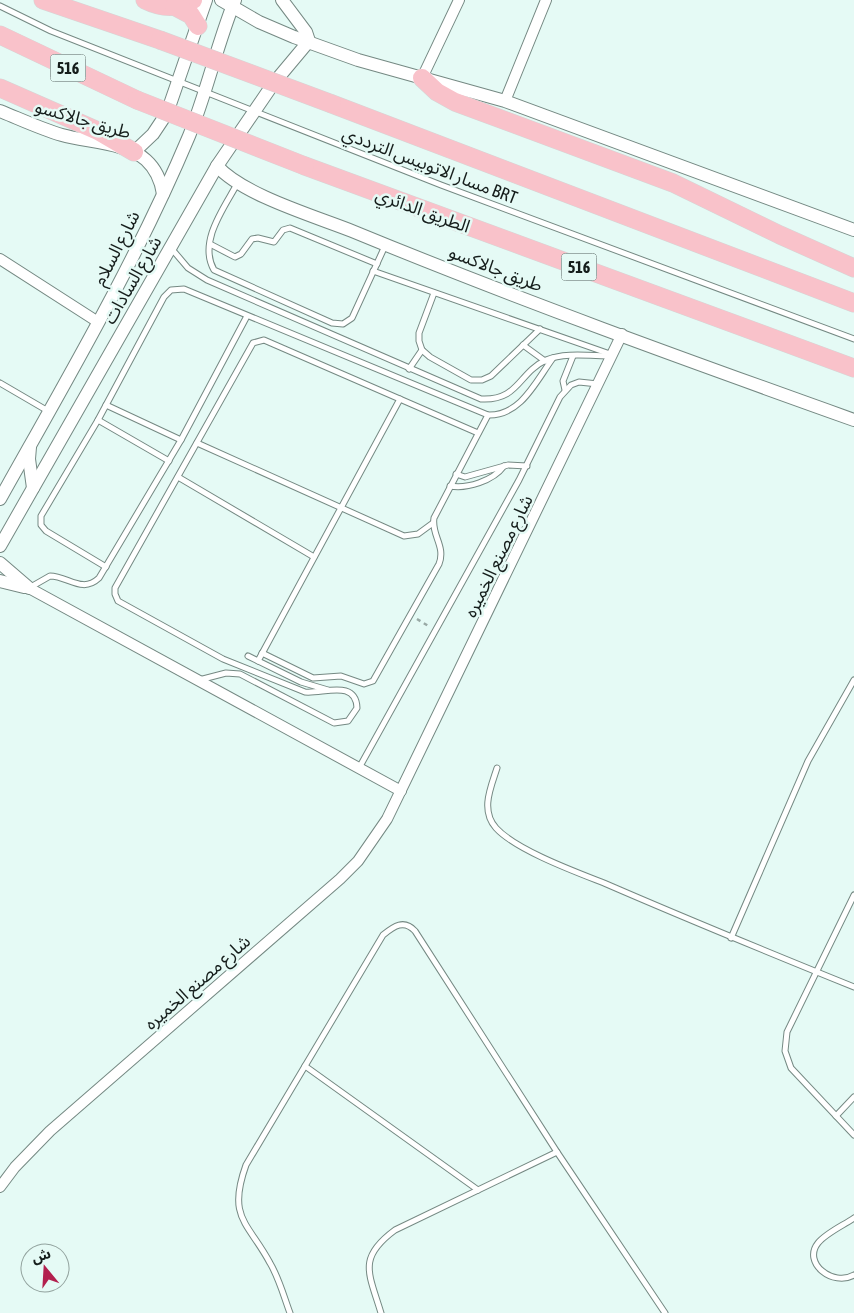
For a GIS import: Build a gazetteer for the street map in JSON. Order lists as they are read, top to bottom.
{
  "streets": {
    "highway": ["516", "الطريق الدائري"],
    "street": [
      "طريق جالاكسو",
      "شارع السلام",
      "شارع السادات",
      "شارع مصنع الخميره"
    ],
    "lane": ["مسار الاتوبيس الترددي BRT"]
  },
  "crossings": [
    ["طريق جالاكسو", "شارع السلام"],
    ["طريق جالاكسو", "شارع السادات"],
    ["طريق جالاكسو", "شارع مصنع الخميره"]
  ],
  "north": "top"
}
